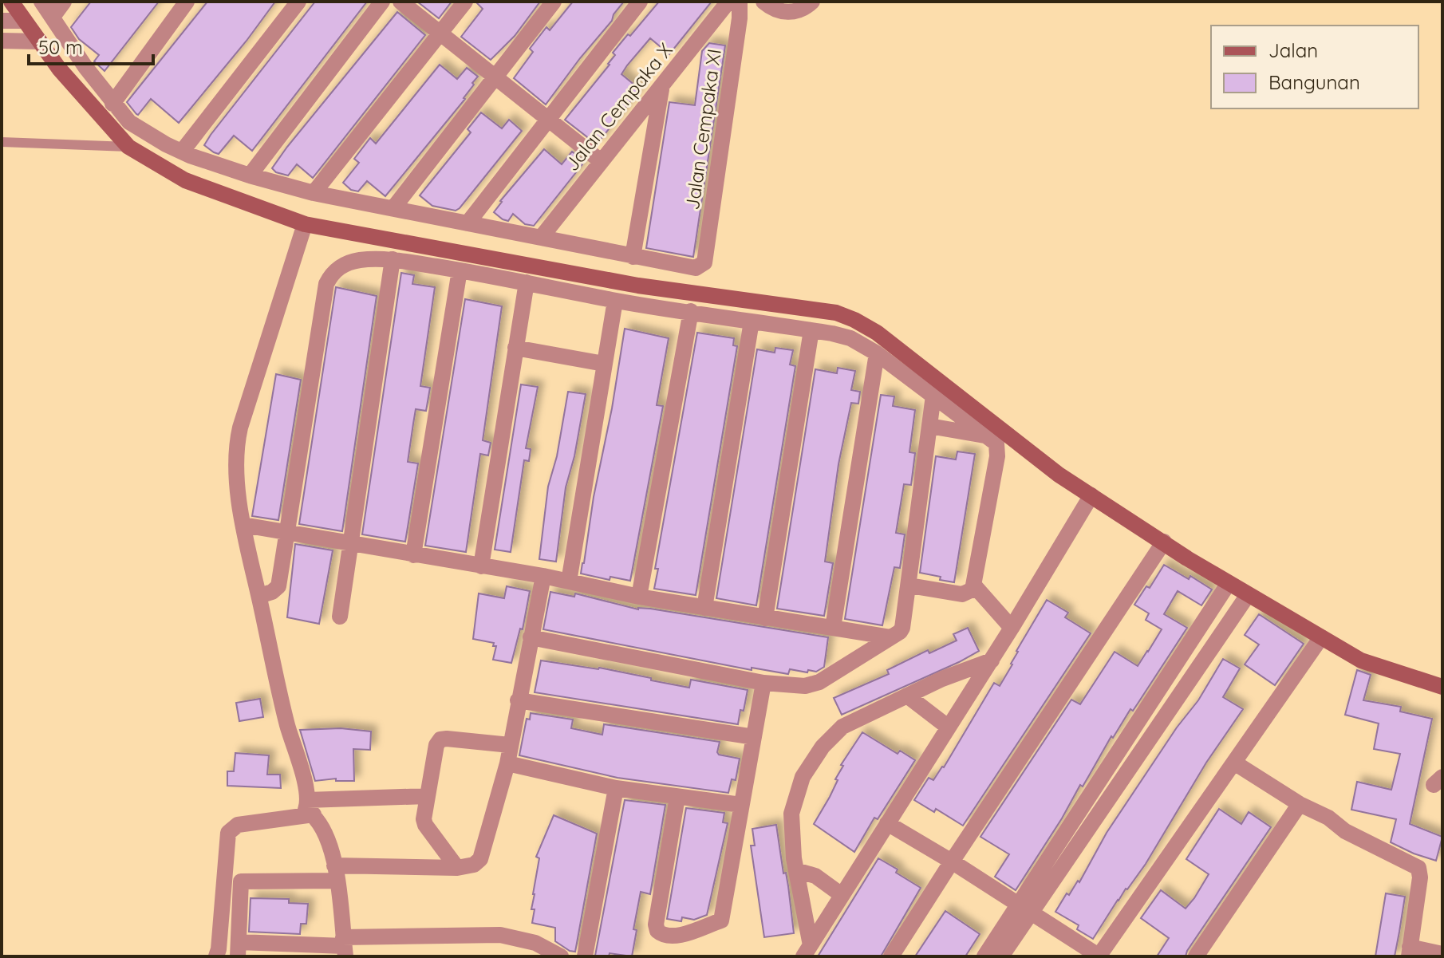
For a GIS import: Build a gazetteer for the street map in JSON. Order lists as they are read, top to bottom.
{
  "streets": {
    "street": ["Jalan Cempaka X", "Jalan Cempaka XI"]
  },
  "legend": ["Jalan", "Bangunan"],
  "scale_bar": "50 m"
}
